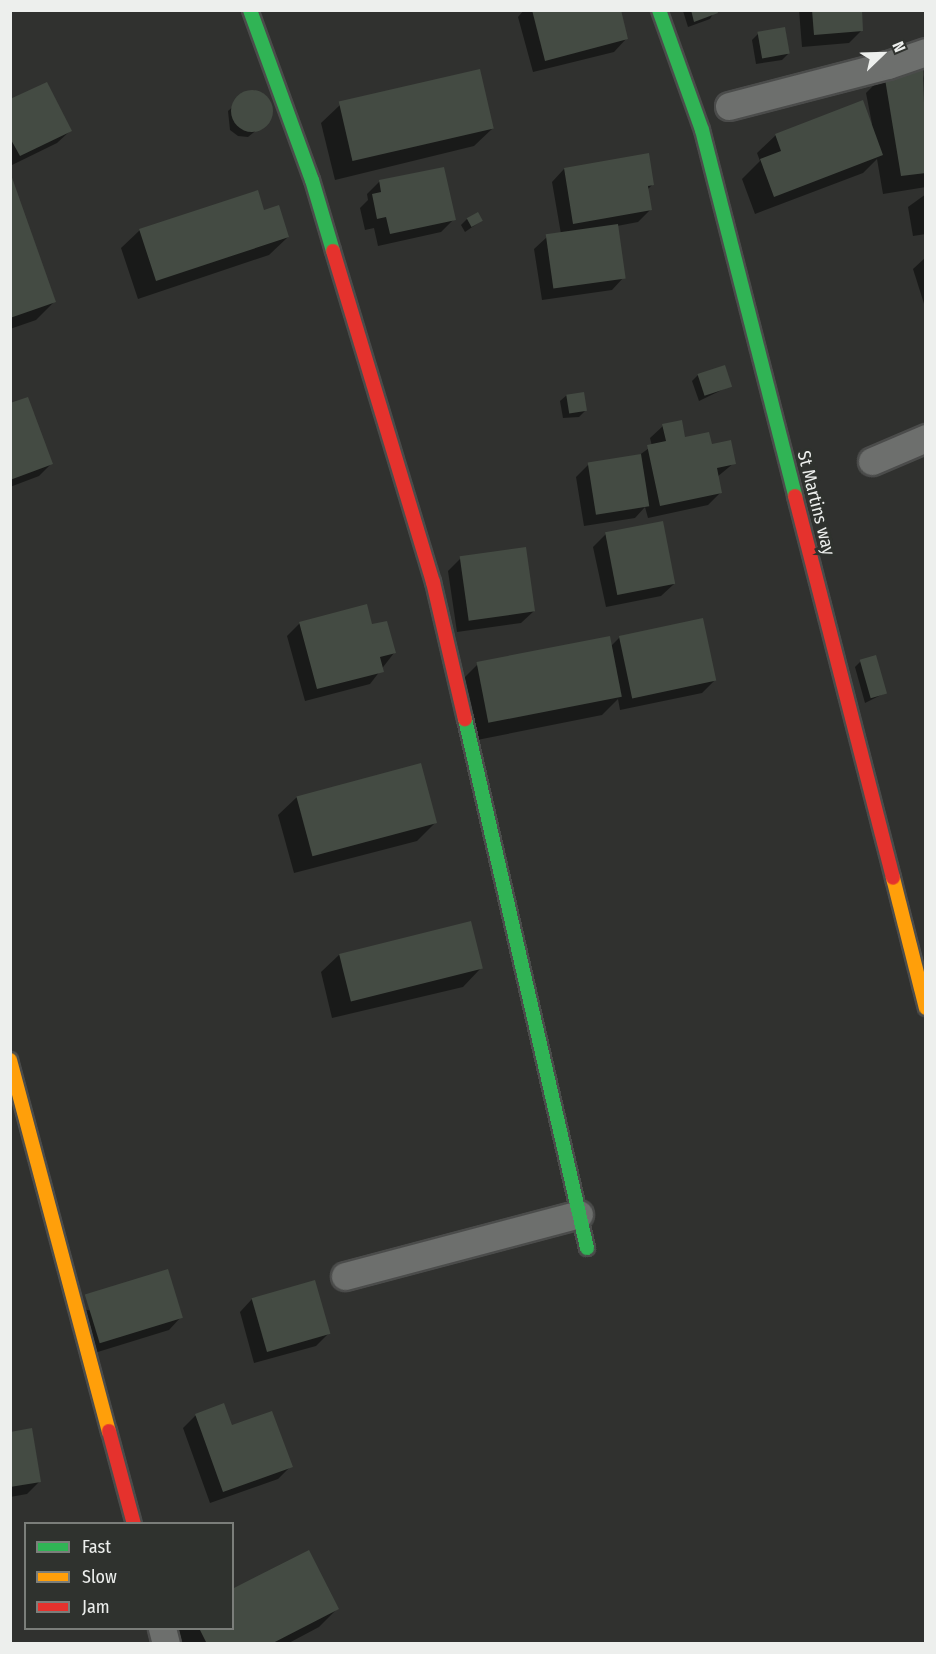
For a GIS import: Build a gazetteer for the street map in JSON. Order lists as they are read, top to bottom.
{
  "streets": {
    "street": ["St Martins way"]
  },
  "legend": ["Fast", "Slow", "Jam"],
  "north": "top right"
}
